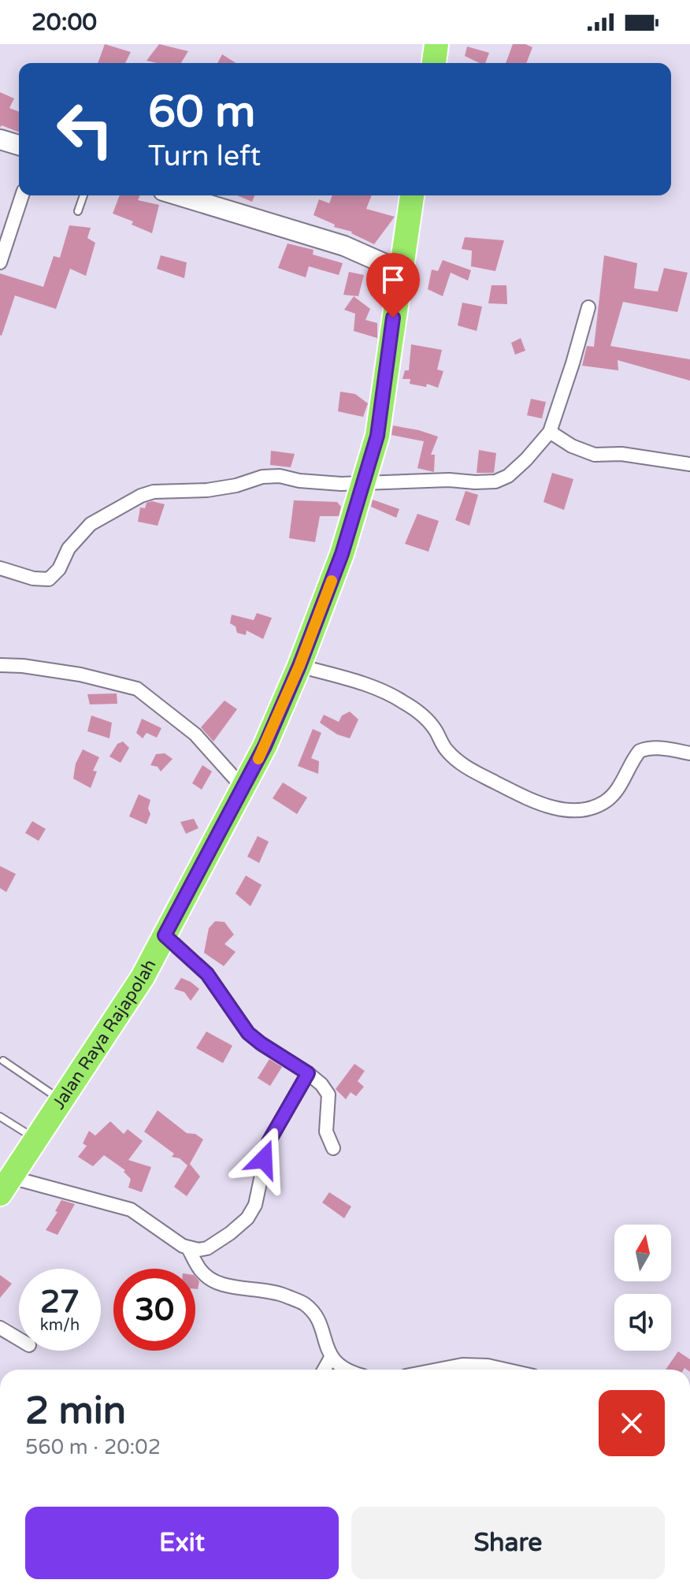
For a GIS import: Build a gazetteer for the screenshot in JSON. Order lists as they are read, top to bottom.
{
  "streets": {
    "highway": ["Jalan Raya Rajapolah"]
  },
  "north": "top",
  "page": {
    "status": "20:00",
    "turn": ["60 m", "Turn left"],
    "speed": "27 km/h",
    "limit": "30",
    "heading": ["2 min", "560 m · 20:02"],
    "buttons": ["Exit", "Share"]
  }
}
